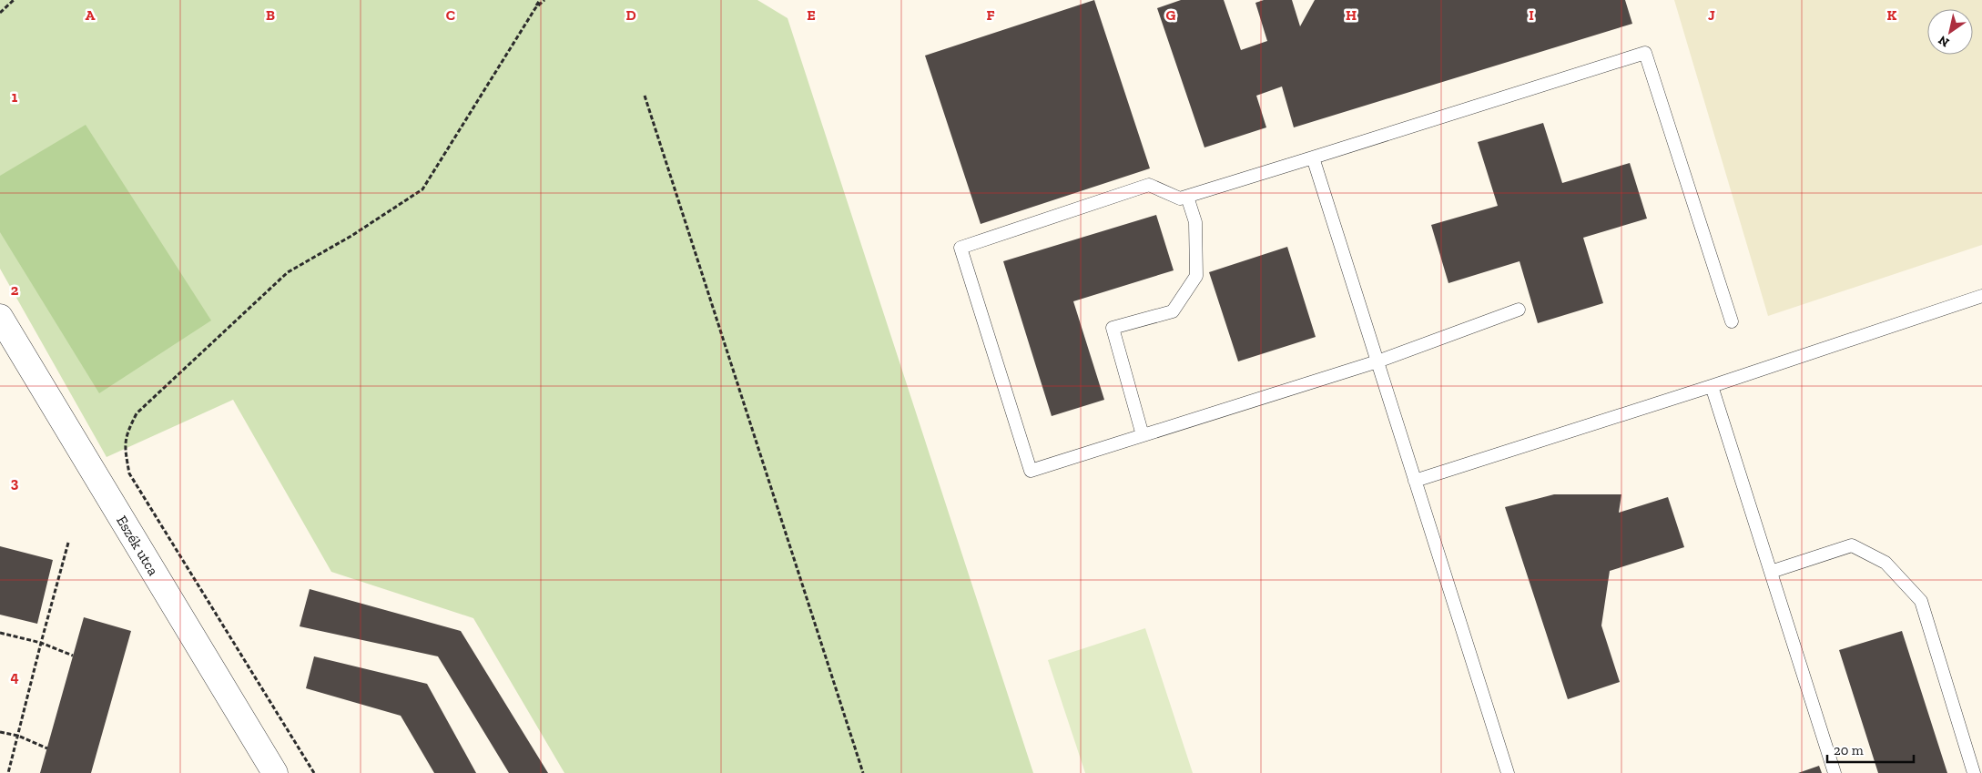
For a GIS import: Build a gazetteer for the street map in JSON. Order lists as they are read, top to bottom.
{
  "streets": {
    "street": ["Eszék utca"]
  },
  "scale_bar": "20 m",
  "north": "bottom left",
  "grid": {
    "columns": [
      "A",
      "B",
      "C",
      "D",
      "E",
      "F",
      "G",
      "H",
      "I",
      "J",
      "K"
    ],
    "rows": [
      "1",
      "2",
      "3",
      "4"
    ]
  }
}
